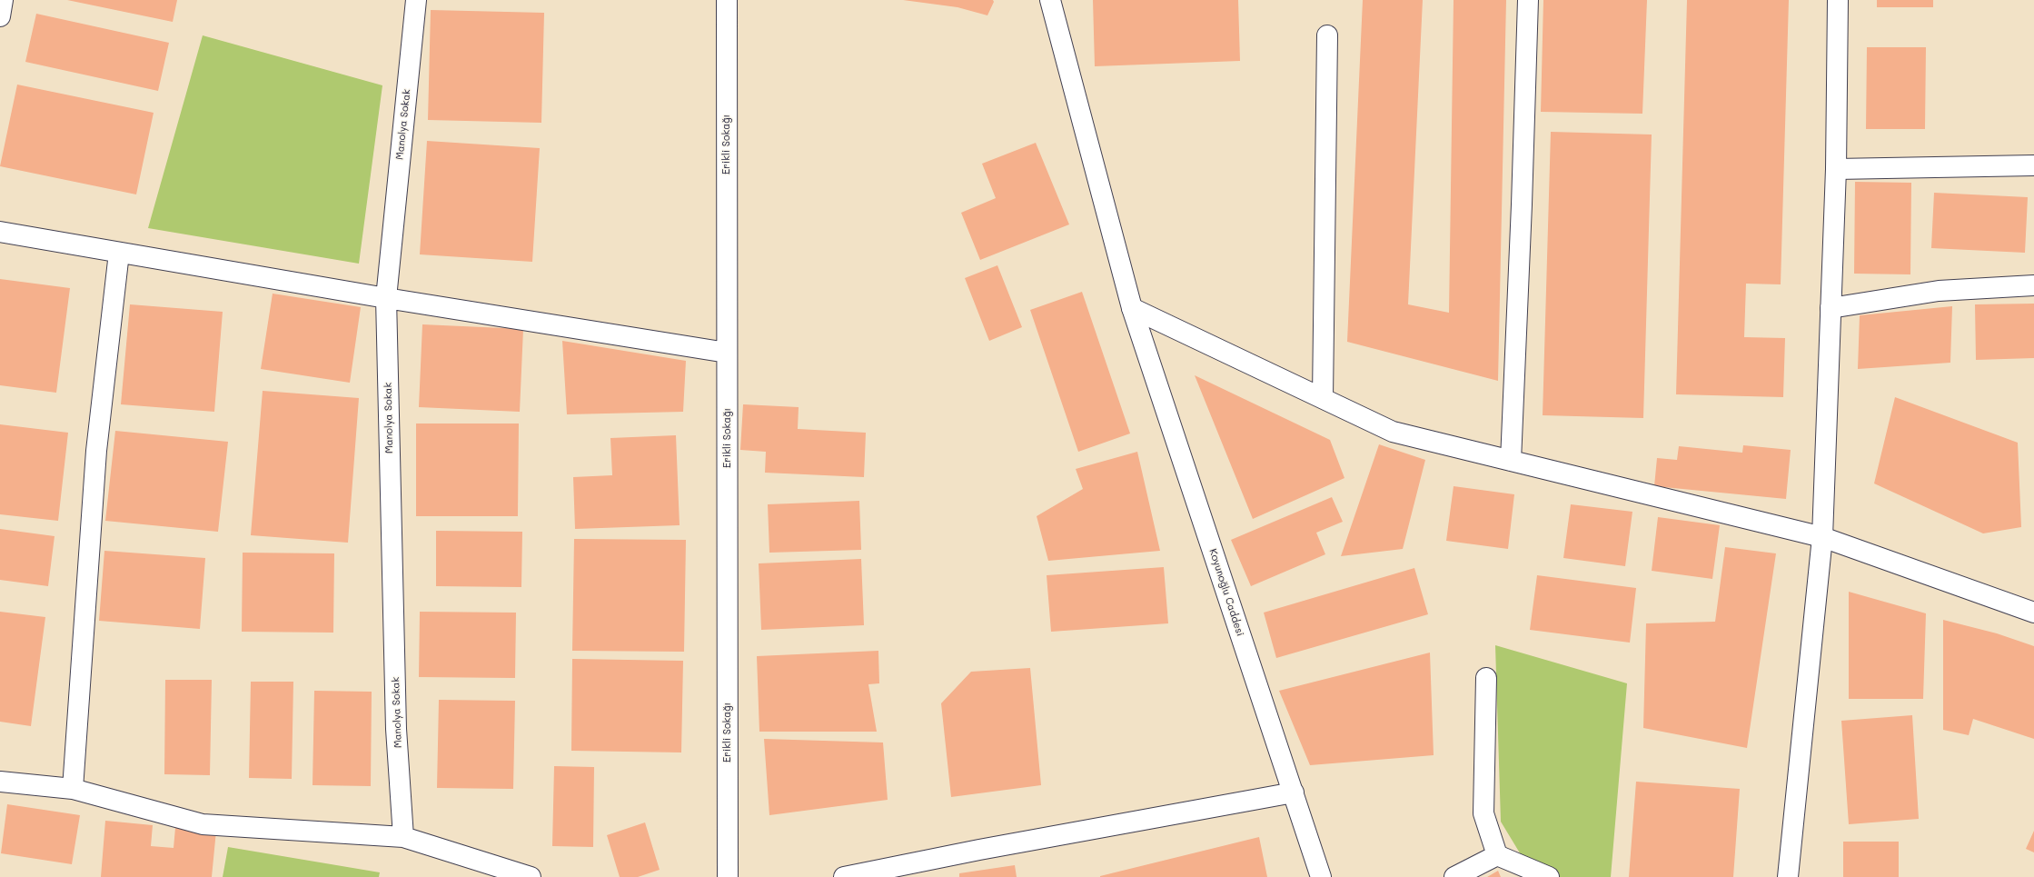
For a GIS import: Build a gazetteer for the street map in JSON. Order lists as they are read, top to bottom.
{
  "streets": {
    "street": ["Manolya Sokak", "Erikli Sokağı", "Koyunoğlu Caddesi"]
  }
}
